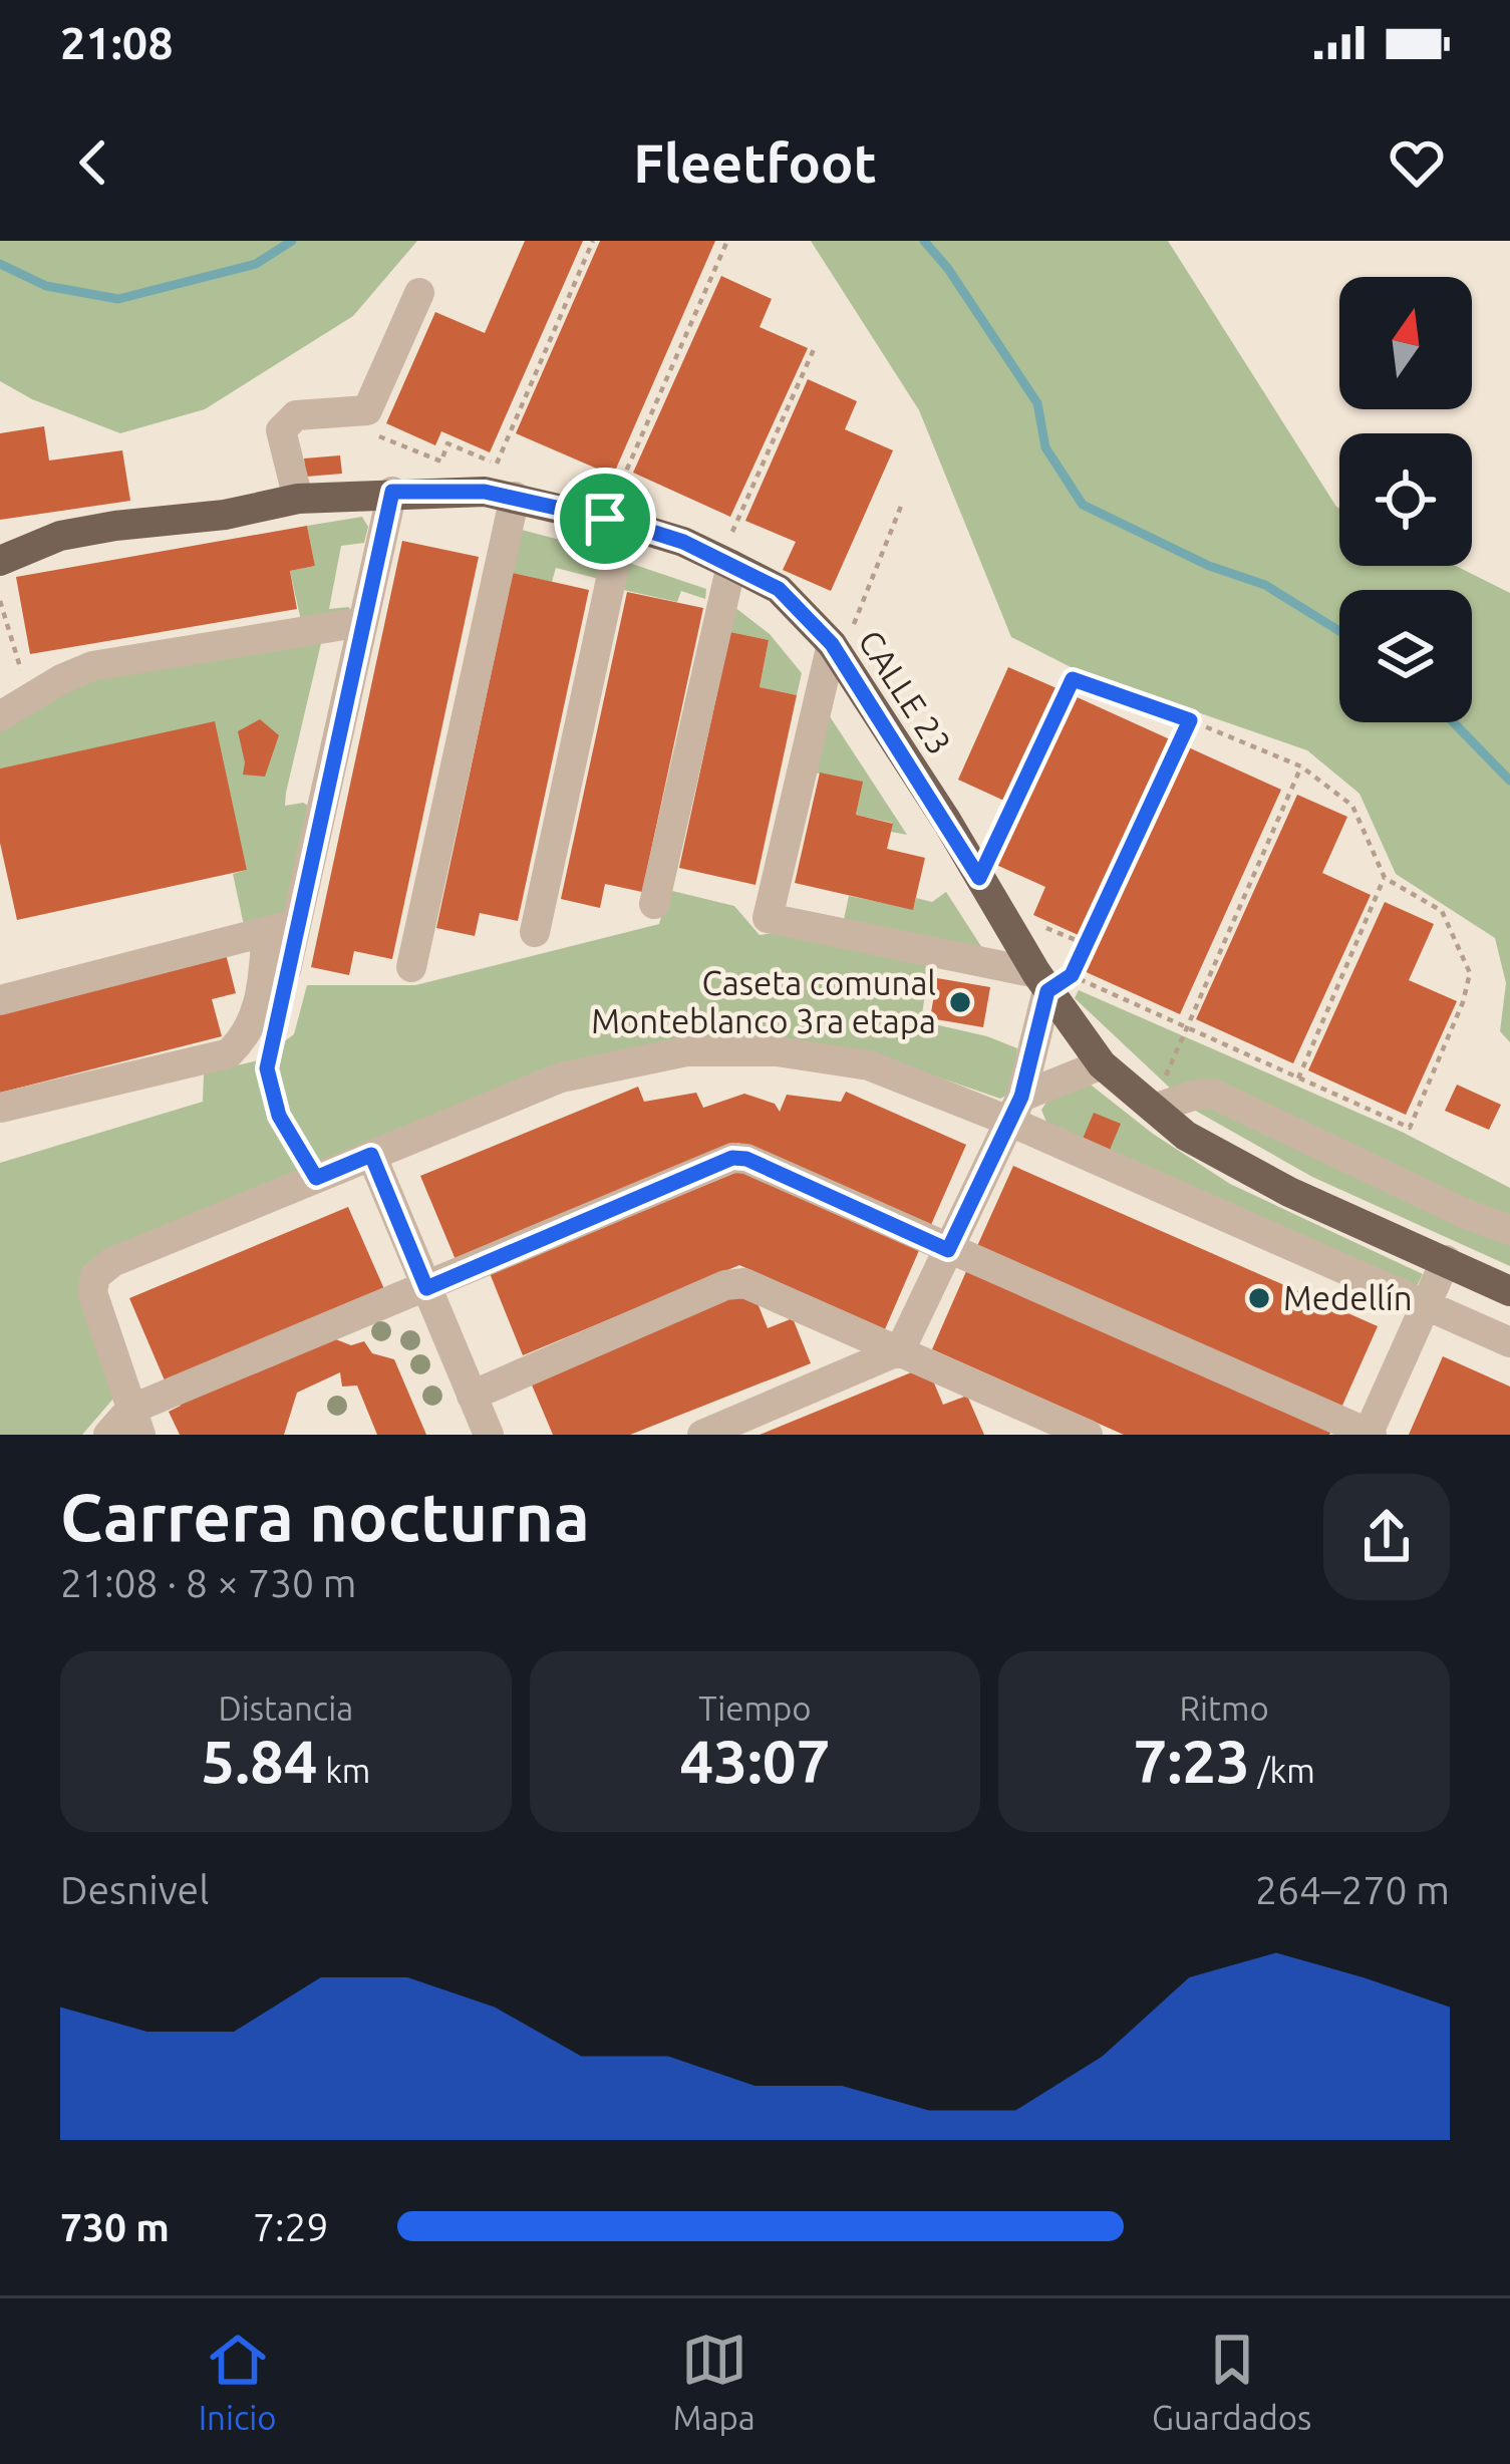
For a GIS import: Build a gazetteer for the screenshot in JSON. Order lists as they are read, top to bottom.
{
  "streets": {
    "main road": ["CALLE 23"]
  },
  "places": ["Caseta comunal Monteblanco 3ra etapa", "Medellín"],
  "north": "top",
  "page": {
    "status": "21:08",
    "header": "Fleetfoot",
    "heading": ["Carrera nocturna", "21:08 · 8 × 730 m"],
    "stats": [
      ["Distancia", "5.84 km"],
      ["Tiempo", "43:07"],
      ["Ritmo", "7:23 /km"]
    ],
    "chart": ["Desnivel", "264–270 m"],
    "list": [
      {
        "name": "730 m",
        "note": "7:29"
      }
    ],
    "tabs": ["Inicio", "Mapa", "Guardados"]
  }
}
